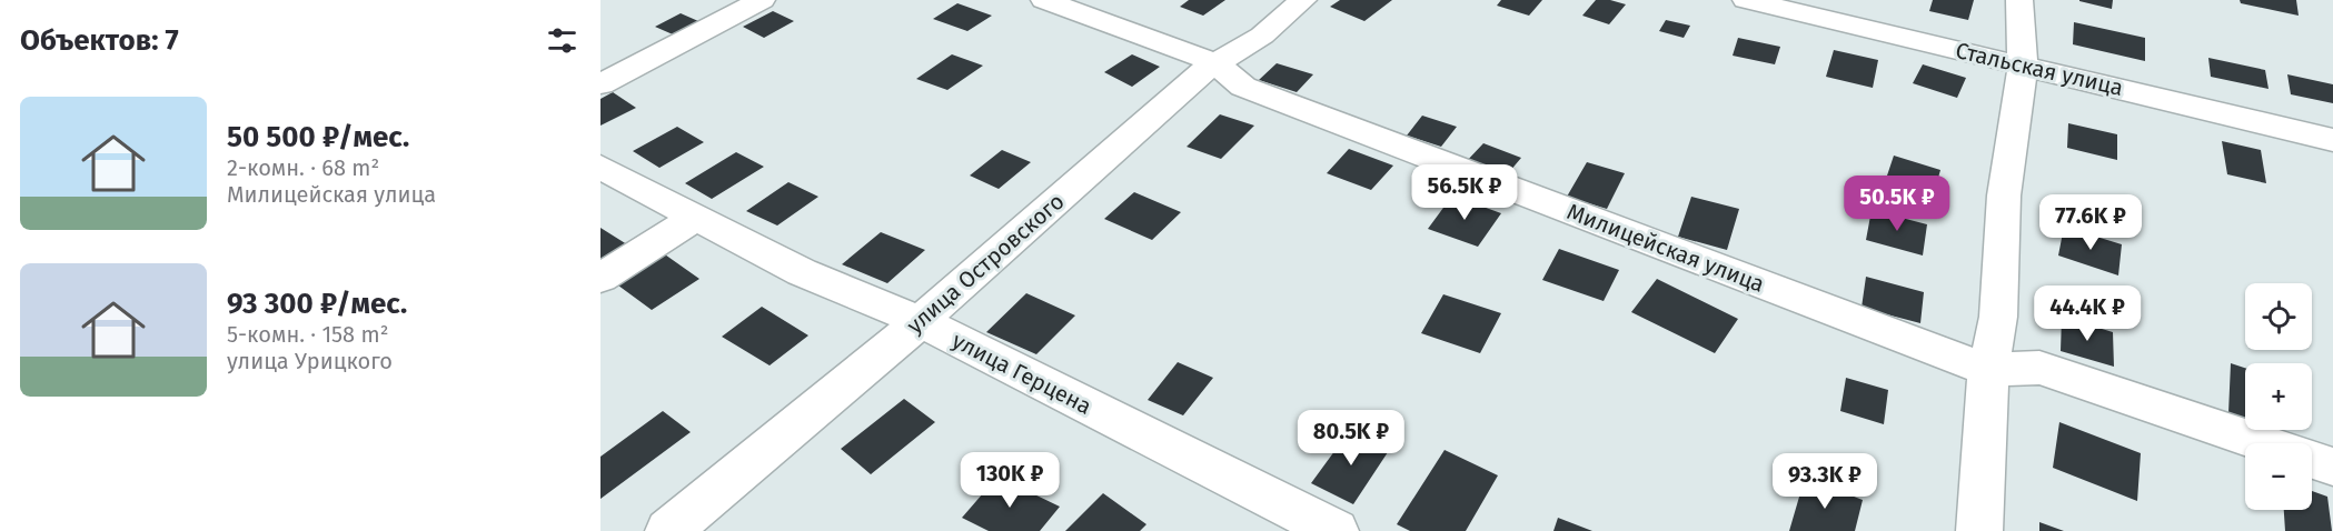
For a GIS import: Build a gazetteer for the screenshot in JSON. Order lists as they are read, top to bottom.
{
  "streets": {
    "street": [
      "Стальская улица",
      "Милицейская улица",
      "улица Островского",
      "улица Герцена"
    ]
  },
  "crossings": [
    ["Милицейская улица", "улица Островского"],
    ["улица Островского", "улица Герцена"]
  ],
  "page": {
    "heading": "Объектов: 7",
    "list": [
      {
        "name": "50 500 ₽/мес.",
        "note": "2-комн. · 68 m² · Милицейская улица"
      },
      {
        "name": "93 300 ₽/мес.",
        "note": "5-комн. · 158 m² · улица Урицкого"
      }
    ],
    "price": [
      "56.5K ₽",
      "50.5K ₽",
      "77.6K ₽",
      "44.4K ₽",
      "80.5K ₽",
      "130K ₽",
      "93.3K ₽"
    ],
    "map_buttons": ["+", "−"]
  }
}
